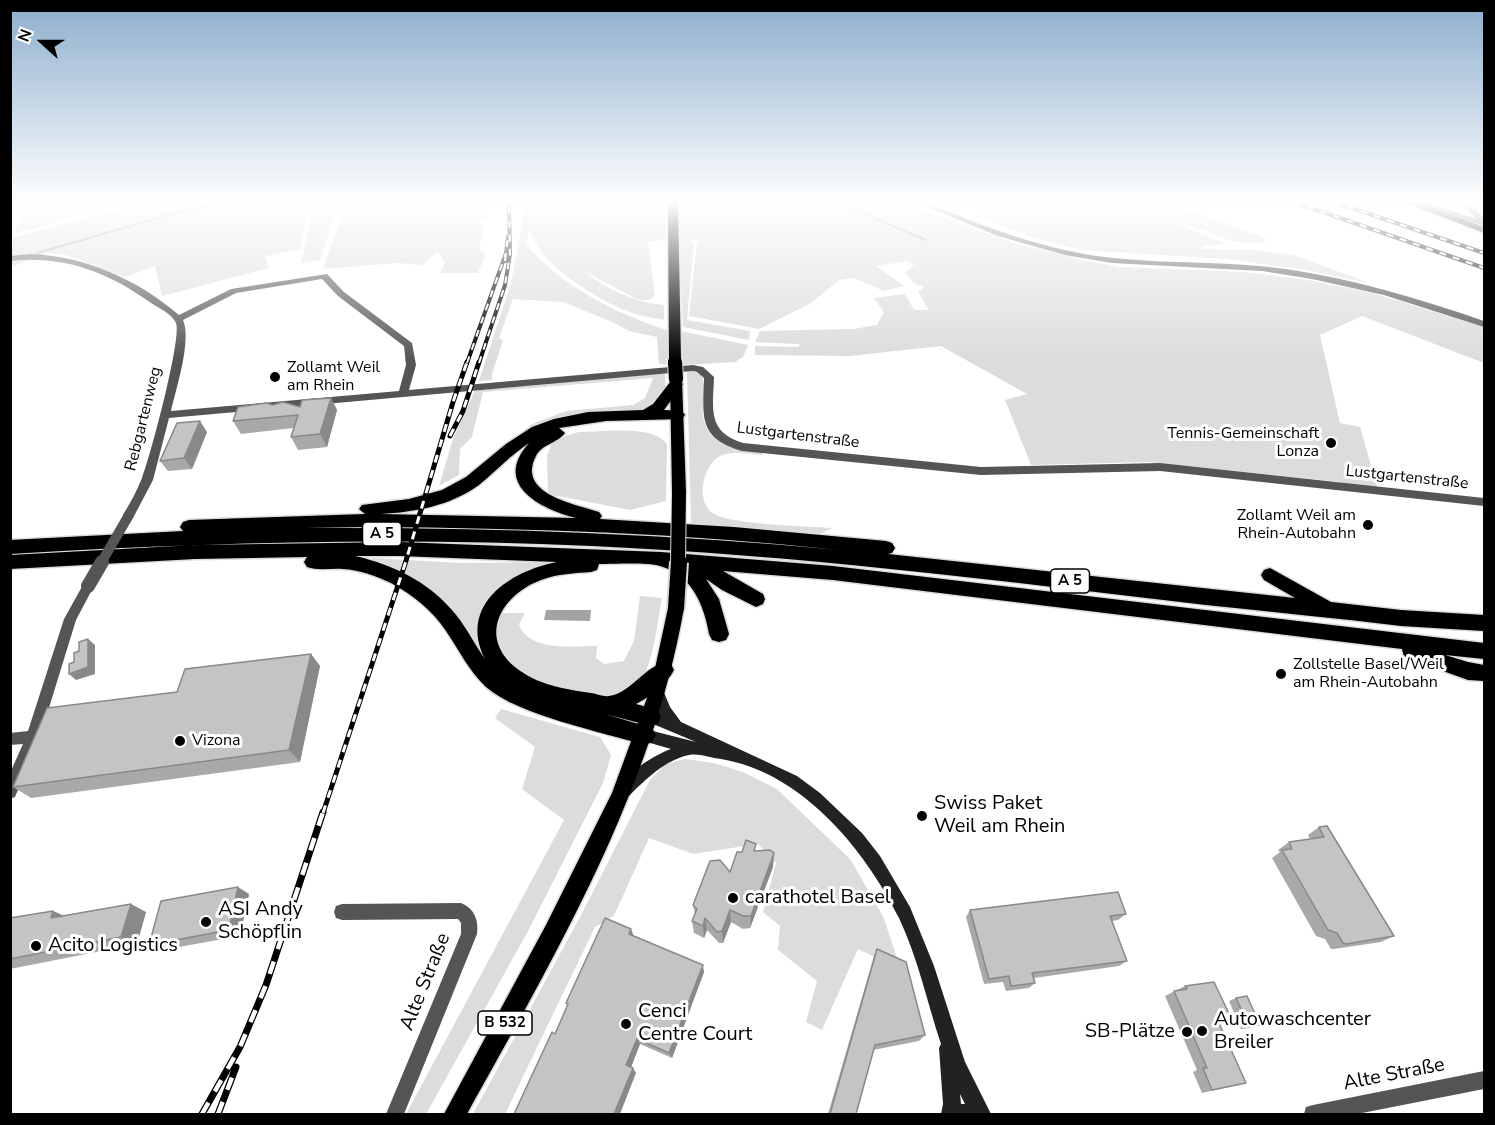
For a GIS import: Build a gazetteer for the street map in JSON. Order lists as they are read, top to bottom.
{
  "streets": {
    "highway": ["A 5"],
    "main road": ["B 532"],
    "street": ["Rebgartenweg", "Lustgartenstraße", "Alte Straße"]
  },
  "crossings": [
    ["Rebgartenweg", "Lustgartenstraße"]
  ],
  "places": [
    "Zollamt Weil am Rhein",
    "Tennis-Gemeinschaft Lonza",
    "Zollamt Weil am Rhein-Autobahn",
    "Zollstelle Basel/Weil am Rhein-Autobahn",
    "Vizona",
    "Swiss Paket Weil am Rhein",
    "carathotel Basel",
    "ASI Andy Schöpflin",
    "Acito Logistics",
    "Cenci Centre Court",
    "Autowaschcenter Breiler",
    "SB-Plätze"
  ],
  "north": "left"
}
